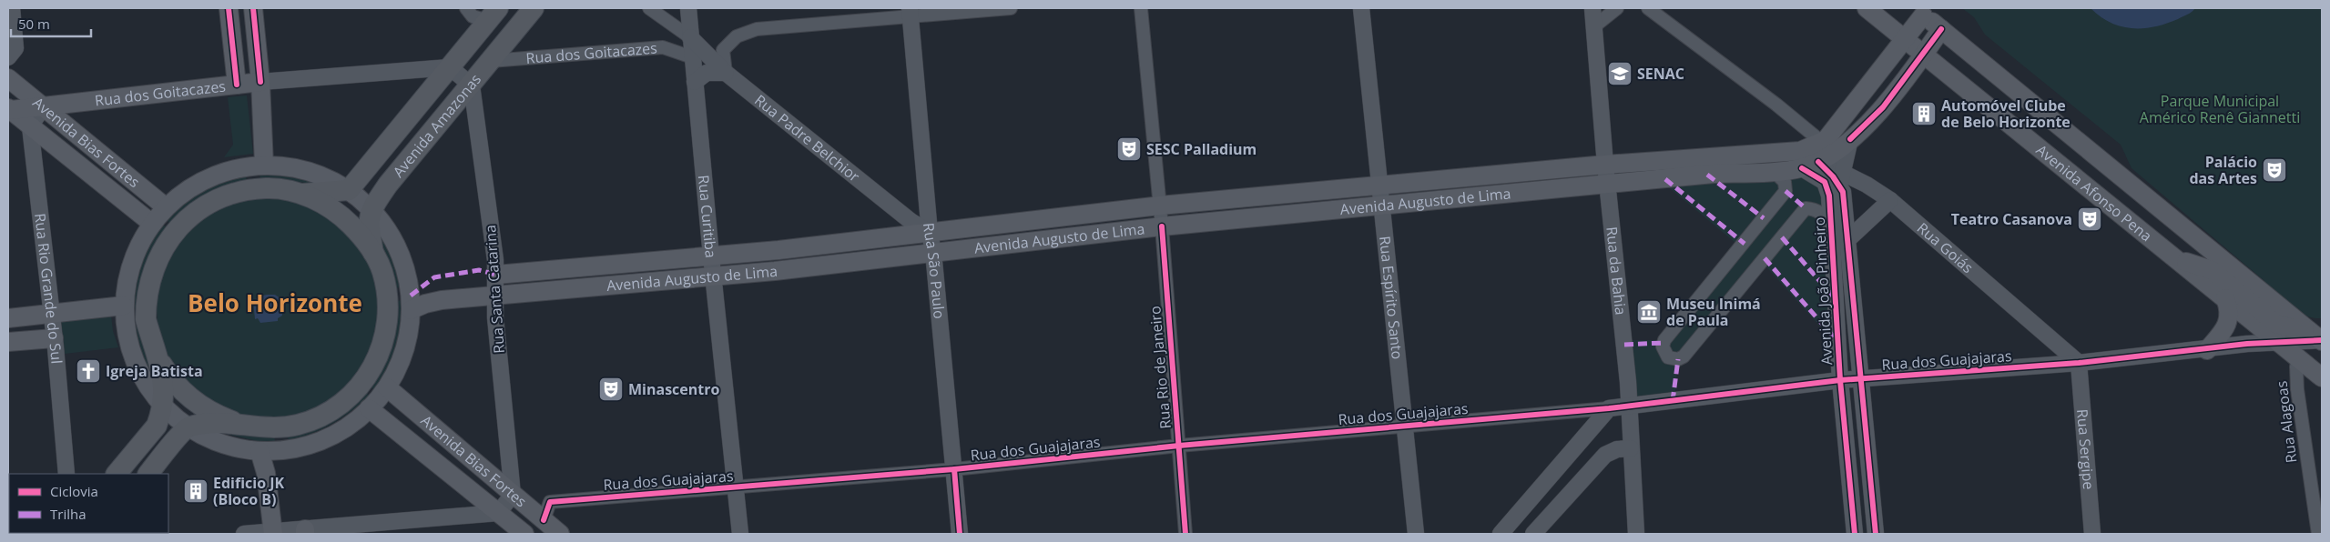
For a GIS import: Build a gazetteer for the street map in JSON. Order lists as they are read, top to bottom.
{
  "streets": {
    "main road": [
      "Rua dos Goitacazes",
      "Avenida Amazonas",
      "Avenida Bias Fortes",
      "Avenida Afonso Pena",
      "Avenida Augusto de Lima"
    ],
    "street": [
      "Rua Padre Belchior",
      "Rua Curitiba",
      "Rua Goiás",
      "Rua São Paulo",
      "Rua da Bahia",
      "Rua Rio Grande do Sul",
      "Rua Santa Catarina",
      "Avenida João Pinheiro",
      "Rua Espírito Santo",
      "Rua dos Guajajaras",
      "Rua Rio de Janeiro",
      "Rua Alagoas",
      "Rua Sergipe"
    ]
  },
  "crossings": [
    ["Rua dos Goitacazes", "Avenida Amazonas"],
    ["Rua dos Goitacazes", "Avenida Bias Fortes"],
    ["Rua dos Goitacazes", "Rua Curitiba"],
    ["Avenida Amazonas", "Rua Santa Catarina"],
    ["Rua Padre Belchior", "Avenida Augusto de Lima"],
    ["Rua Padre Belchior", "Rua Curitiba"],
    ["Rua Padre Belchior", "Rua São Paulo"],
    ["Avenida Bias Fortes", "Rua Rio Grande do Sul"],
    ["Avenida Bias Fortes", "Rua Santa Catarina"],
    ["Avenida Bias Fortes", "Rua dos Guajajaras"],
    ["Avenida Afonso Pena", "Rua dos Guajajaras"],
    ["Avenida Afonso Pena", "Rua Alagoas"],
    ["Avenida Augusto de Lima", "Rua Curitiba"],
    ["Avenida Augusto de Lima", "Rua Goiás"],
    ["Avenida Augusto de Lima", "Rua São Paulo"],
    ["Avenida Augusto de Lima", "Rua da Bahia"],
    ["Avenida Augusto de Lima", "Rua Santa Catarina"],
    ["Avenida Augusto de Lima", "Avenida João Pinheiro"],
    ["Avenida Augusto de Lima", "Rua Espírito Santo"],
    ["Avenida Augusto de Lima", "Rua Rio de Janeiro"],
    ["Rua Curitiba", "Rua dos Guajajaras"],
    ["Rua Goiás", "Avenida João Pinheiro"],
    ["Rua Goiás", "Rua dos Guajajaras"],
    ["Rua Goiás", "Rua Sergipe"],
    ["Rua São Paulo", "Rua dos Guajajaras"],
    ["Rua da Bahia", "Rua dos Guajajaras"],
    ["Avenida João Pinheiro", "Rua dos Guajajaras"],
    ["Rua Espírito Santo", "Rua dos Guajajaras"],
    ["Rua dos Guajajaras", "Rua Rio de Janeiro"],
    ["Rua dos Guajajaras", "Rua Sergipe"]
  ],
  "districts": ["Belo Horizonte"],
  "parks": ["Parque Municipal Américo Renê Giannetti"],
  "places": {
    "school or university": ["SENAC"],
    "building": ["Automóvel Clube de Belo Horizonte", "Edificio JK (Bloco B)"],
    "theatre": [
      "SESC Palladium",
      "Palácio das Artes",
      "Teatro Casanova",
      "Minascentro"
    ],
    "museum": ["Museu Inimá de Paula"],
    "church": ["Igreja Batista"]
  },
  "legend": ["Ciclovia", "Trilha"],
  "scale_bar": "50 m"
}
